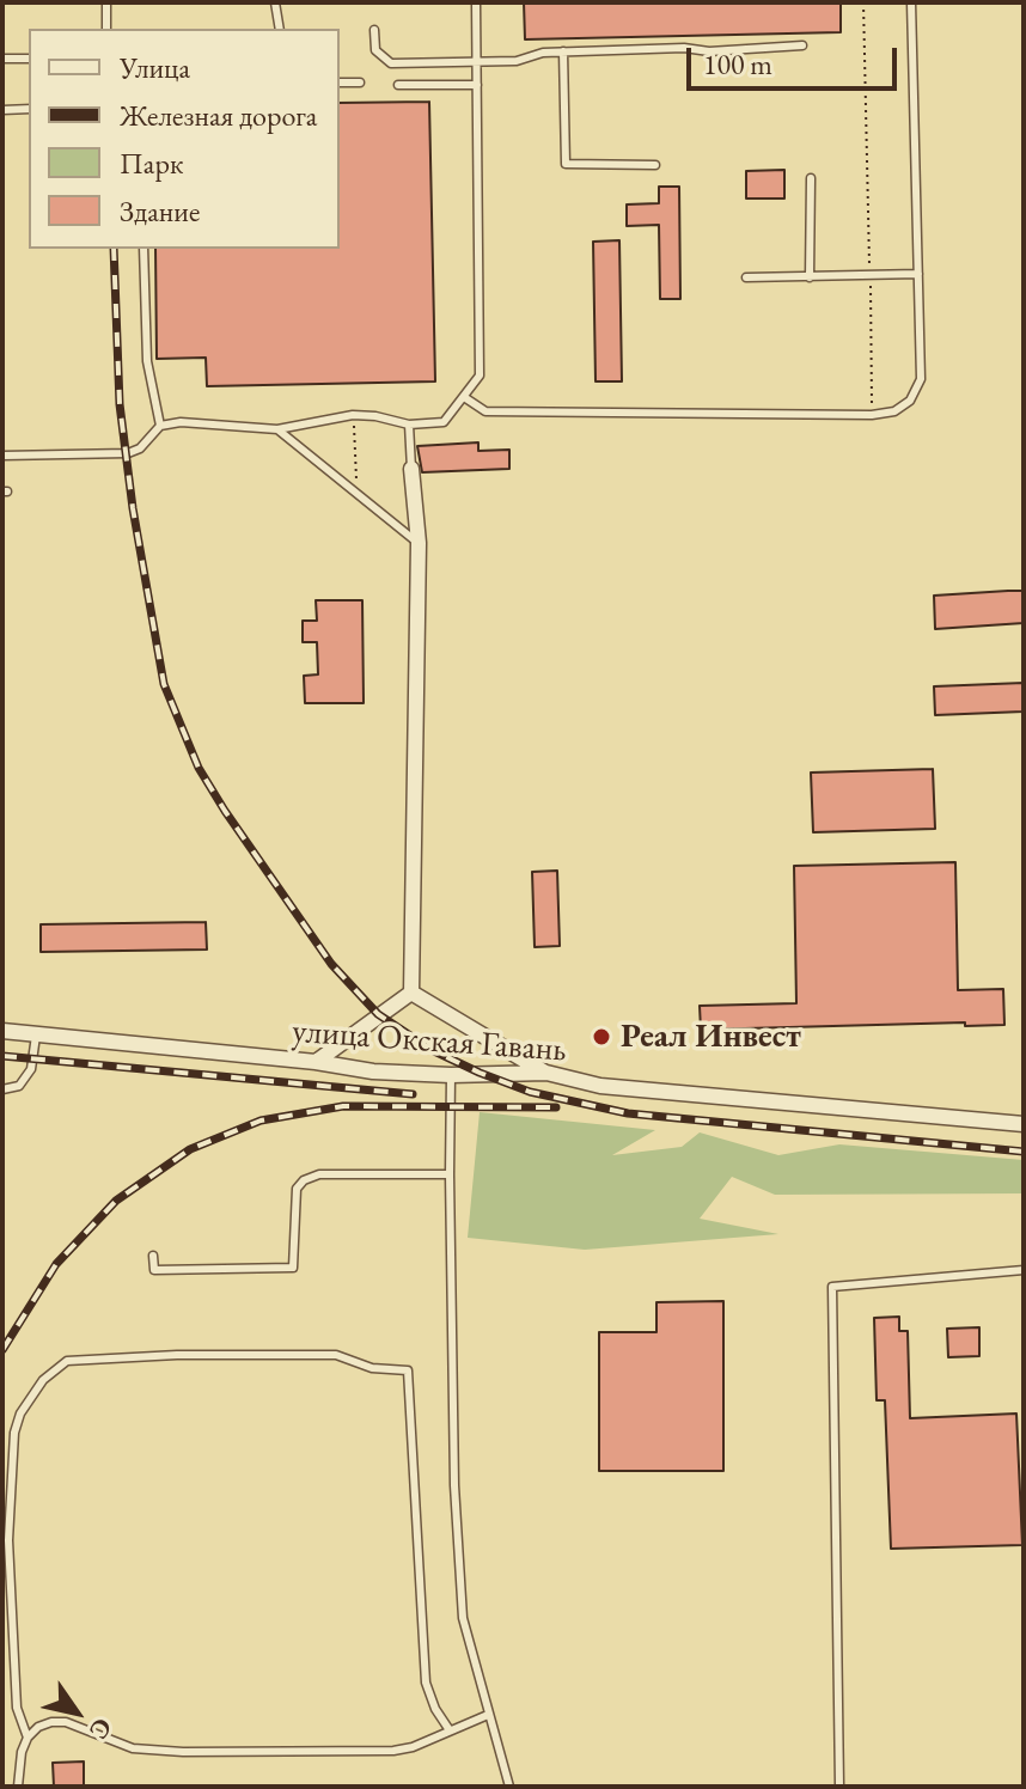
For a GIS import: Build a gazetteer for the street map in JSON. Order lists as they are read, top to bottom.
{
  "streets": {
    "street": ["улица Окская Гавань"]
  },
  "places": ["Реал Инвест"],
  "legend": [
    "Улица",
    "Железная дорога",
    "Парк",
    "Здание"
  ],
  "scale_bar": "100 m",
  "north": "bottom right"
}
